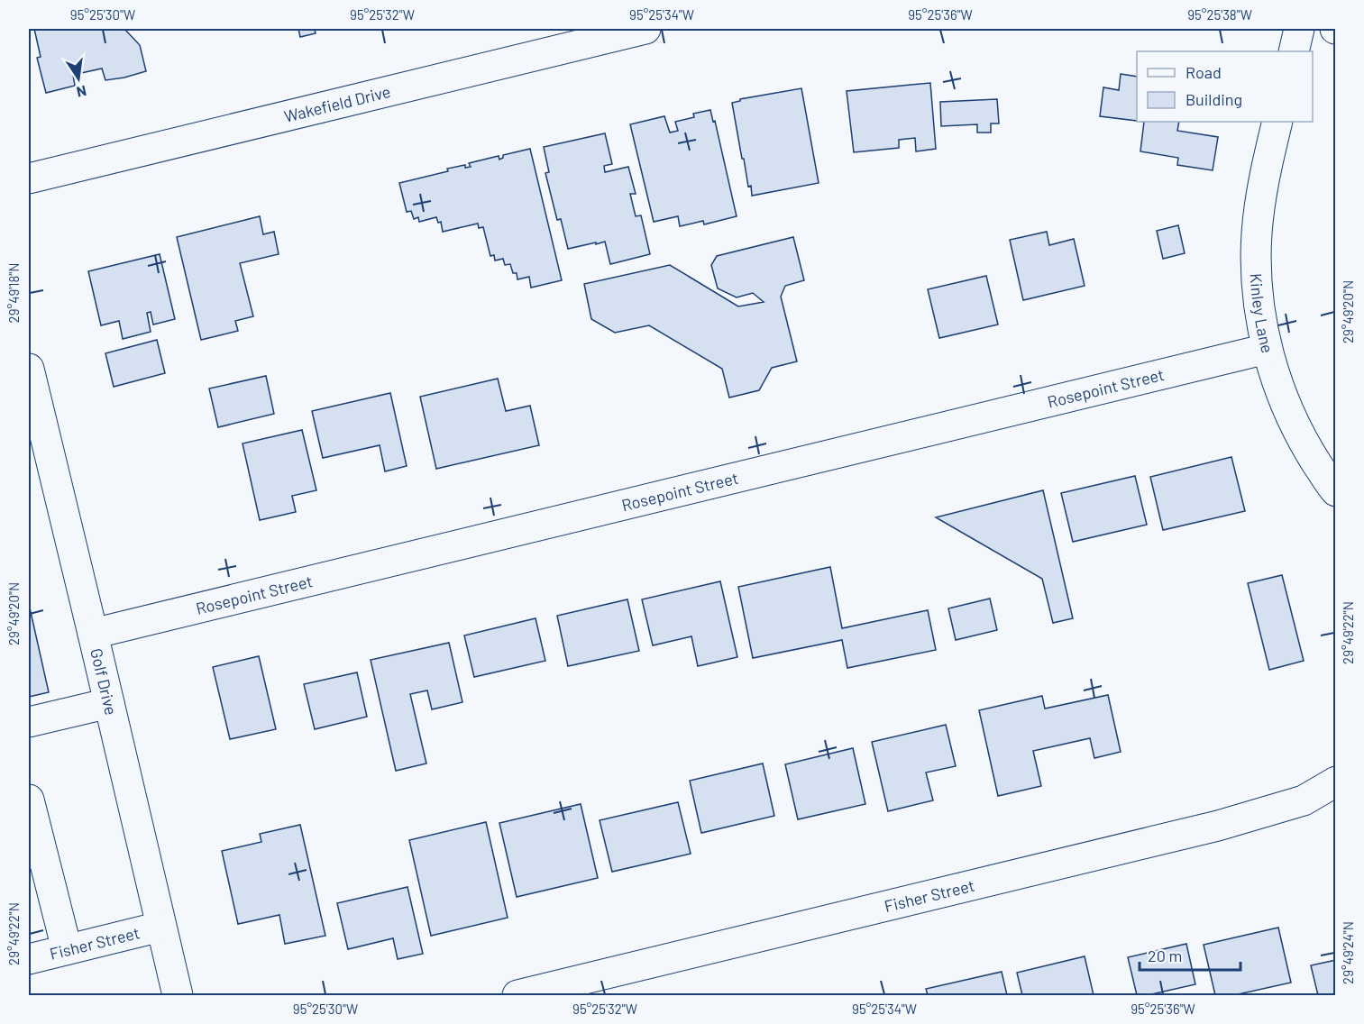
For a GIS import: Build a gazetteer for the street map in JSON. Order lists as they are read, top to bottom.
{
  "streets": {
    "street": [
      "Wakefield Drive",
      "Kinley Lane",
      "Rosepoint Street",
      "Golf Drive",
      "Fisher Street"
    ]
  },
  "crossings": [
    ["Kinley Lane", "Rosepoint Street"],
    ["Rosepoint Street", "Golf Drive"],
    ["Golf Drive", "Fisher Street"]
  ],
  "legend": ["Road", "Building"],
  "scale_bar": "20 m",
  "north": "bottom",
  "coordinates": [
    "95°25'30\"W",
    "95°25'32\"W",
    "95°25'34\"W",
    "95°25'36\"W",
    "95°25'38\"W",
    "29°49'18\"N",
    "29°49'20\"N",
    "29°49'22\"N",
    "29°49'24\"N"
  ]
}
